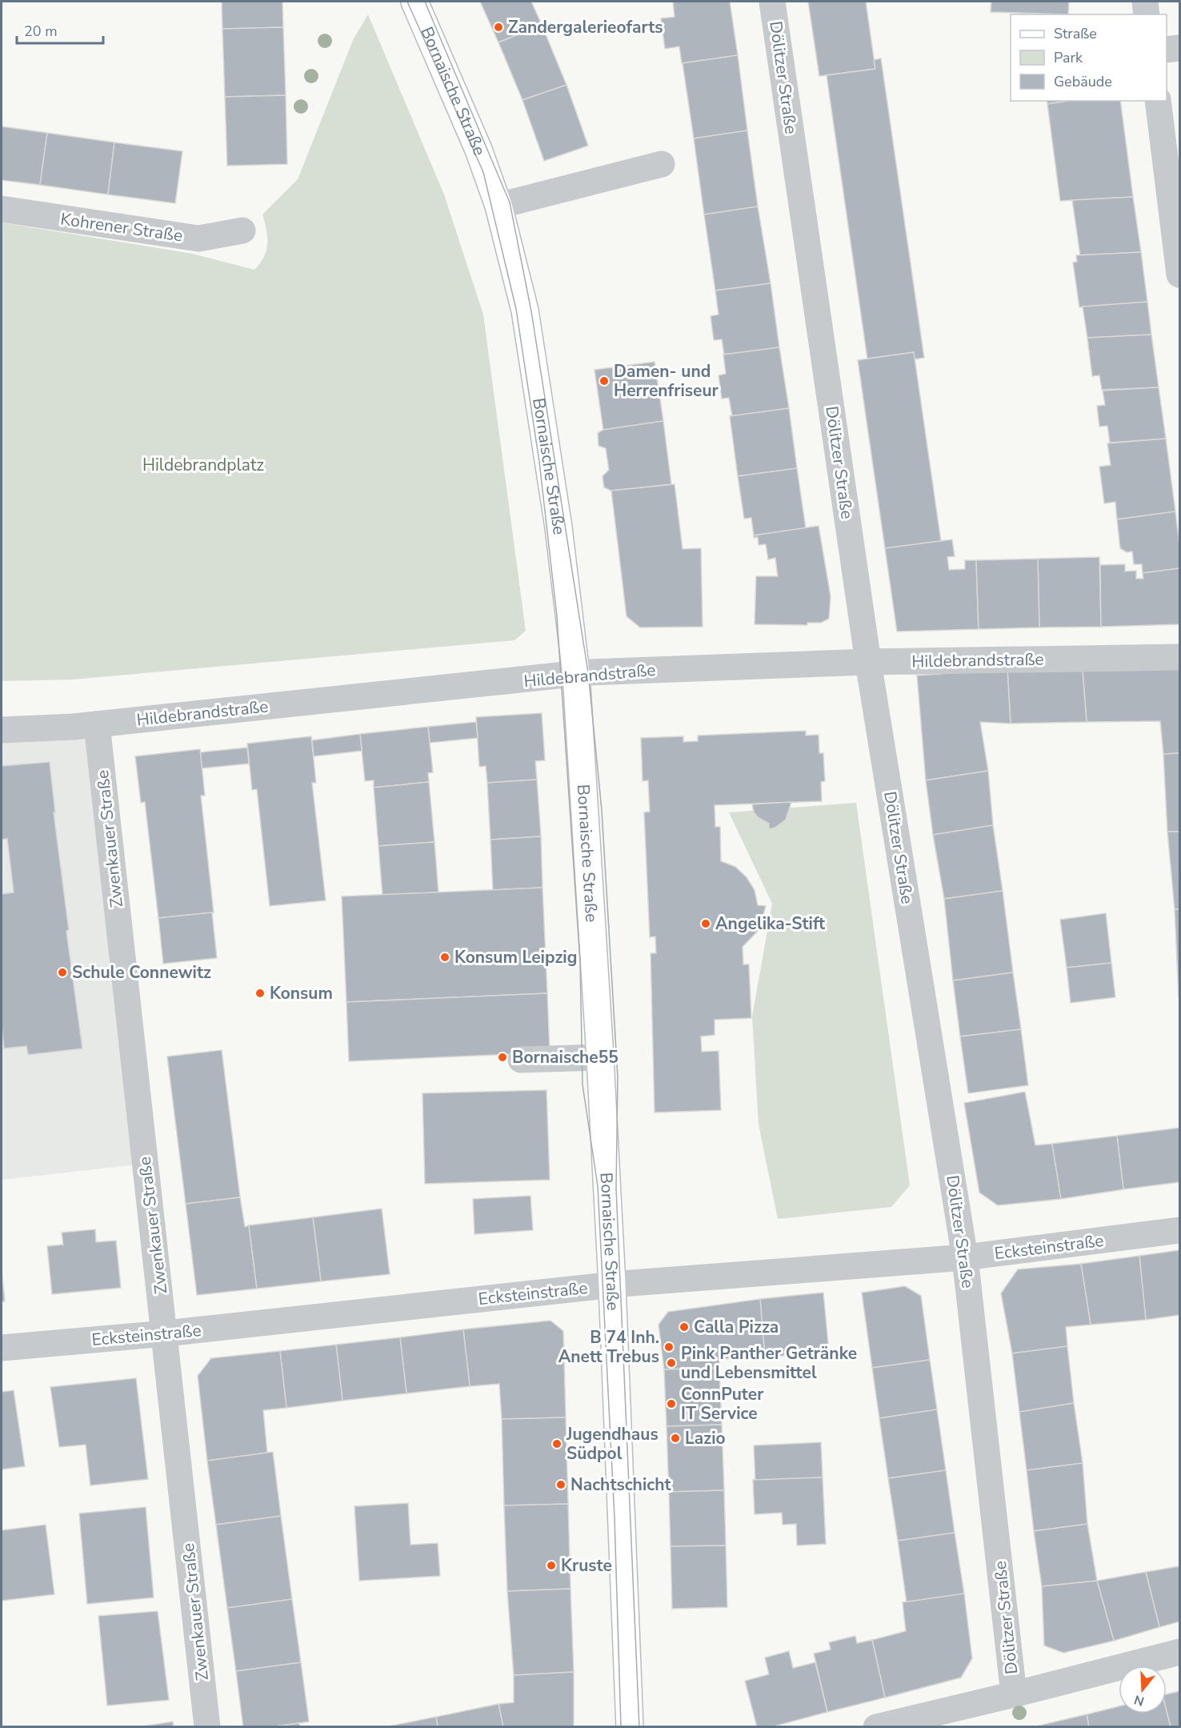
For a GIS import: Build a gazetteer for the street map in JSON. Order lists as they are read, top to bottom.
{
  "streets": {
    "main road": ["Bornaische Straße"],
    "street": [
      "Dölitzer Straße",
      "Kohrener Straße",
      "Hildebrandstraße",
      "Zwenkauer Straße",
      "Ecksteinstraße"
    ]
  },
  "crossings": [
    ["Dölitzer Straße", "Hildebrandstraße"],
    ["Dölitzer Straße", "Ecksteinstraße"],
    ["Bornaische Straße", "Hildebrandstraße"],
    ["Bornaische Straße", "Ecksteinstraße"],
    ["Hildebrandstraße", "Zwenkauer Straße"],
    ["Zwenkauer Straße", "Ecksteinstraße"]
  ],
  "parks": ["Hildebrandplatz"],
  "places": [
    "Zandergalerieofarts",
    "Damen- und Herrenfriseur",
    "Angelika-Stift",
    "Konsum Leipzig",
    "Schule Connewitz",
    "Konsum",
    "Bornaische55",
    "Calla Pizza",
    "B 74 Inh. Anett Trebus",
    "Pink Panther Getränke und Lebensmittel",
    "ConnPuter IT Service",
    "Lazio",
    "Jugendhaus Südpol",
    "Nachtschicht",
    "Kruste"
  ],
  "legend": ["Straße", "Park", "Gebäude"],
  "scale_bar": "20 m",
  "north": "bottom"
}
